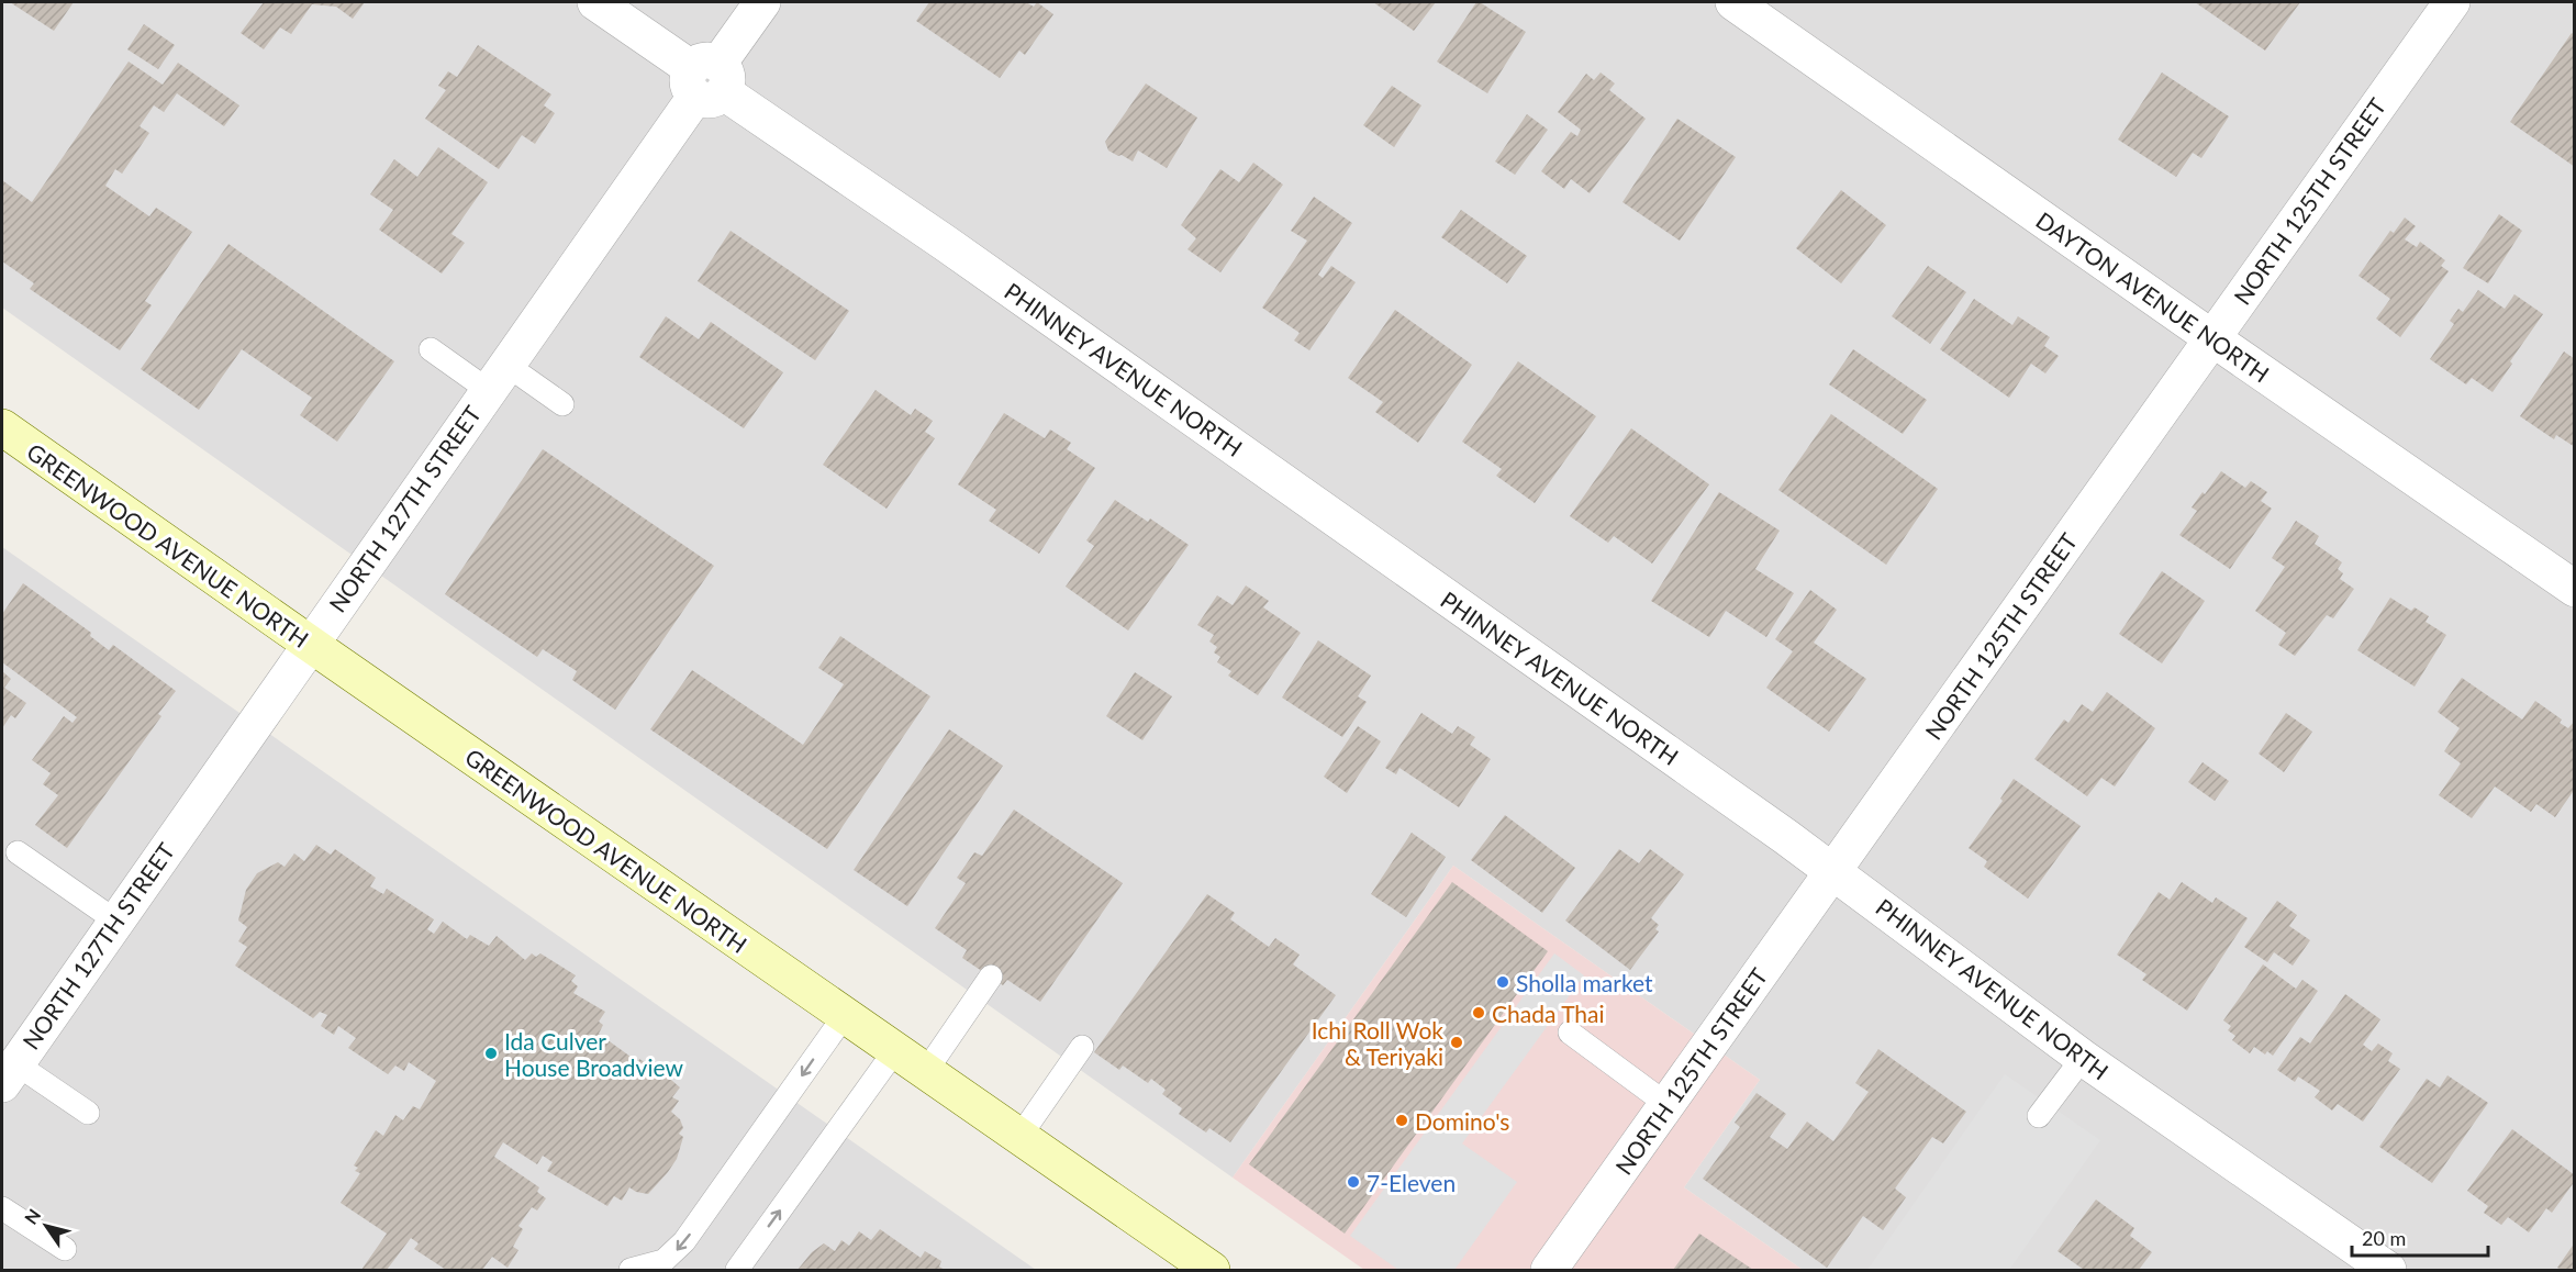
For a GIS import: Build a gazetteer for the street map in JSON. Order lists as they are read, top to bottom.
{
  "streets": {
    "main road": ["GREENWOOD AVENUE NORTH"],
    "street": [
      "NORTH 125TH STREET",
      "DAYTON AVENUE NORTH",
      "PHINNEY AVENUE NORTH",
      "NORTH 127TH STREET"
    ]
  },
  "crossings": [
    ["NORTH 125TH STREET", "DAYTON AVENUE NORTH"],
    ["NORTH 125TH STREET", "PHINNEY AVENUE NORTH"],
    ["PHINNEY AVENUE NORTH", "NORTH 127TH STREET"],
    ["NORTH 127TH STREET", "GREENWOOD AVENUE NORTH"]
  ],
  "places": [
    "Sholla market",
    "Chada Thai",
    "Ichi Roll Wok & Teriyaki",
    "Ida Culver House Broadview",
    "Domino's",
    "7-Eleven"
  ],
  "scale_bar": "20 m",
  "north": "top left"
}
